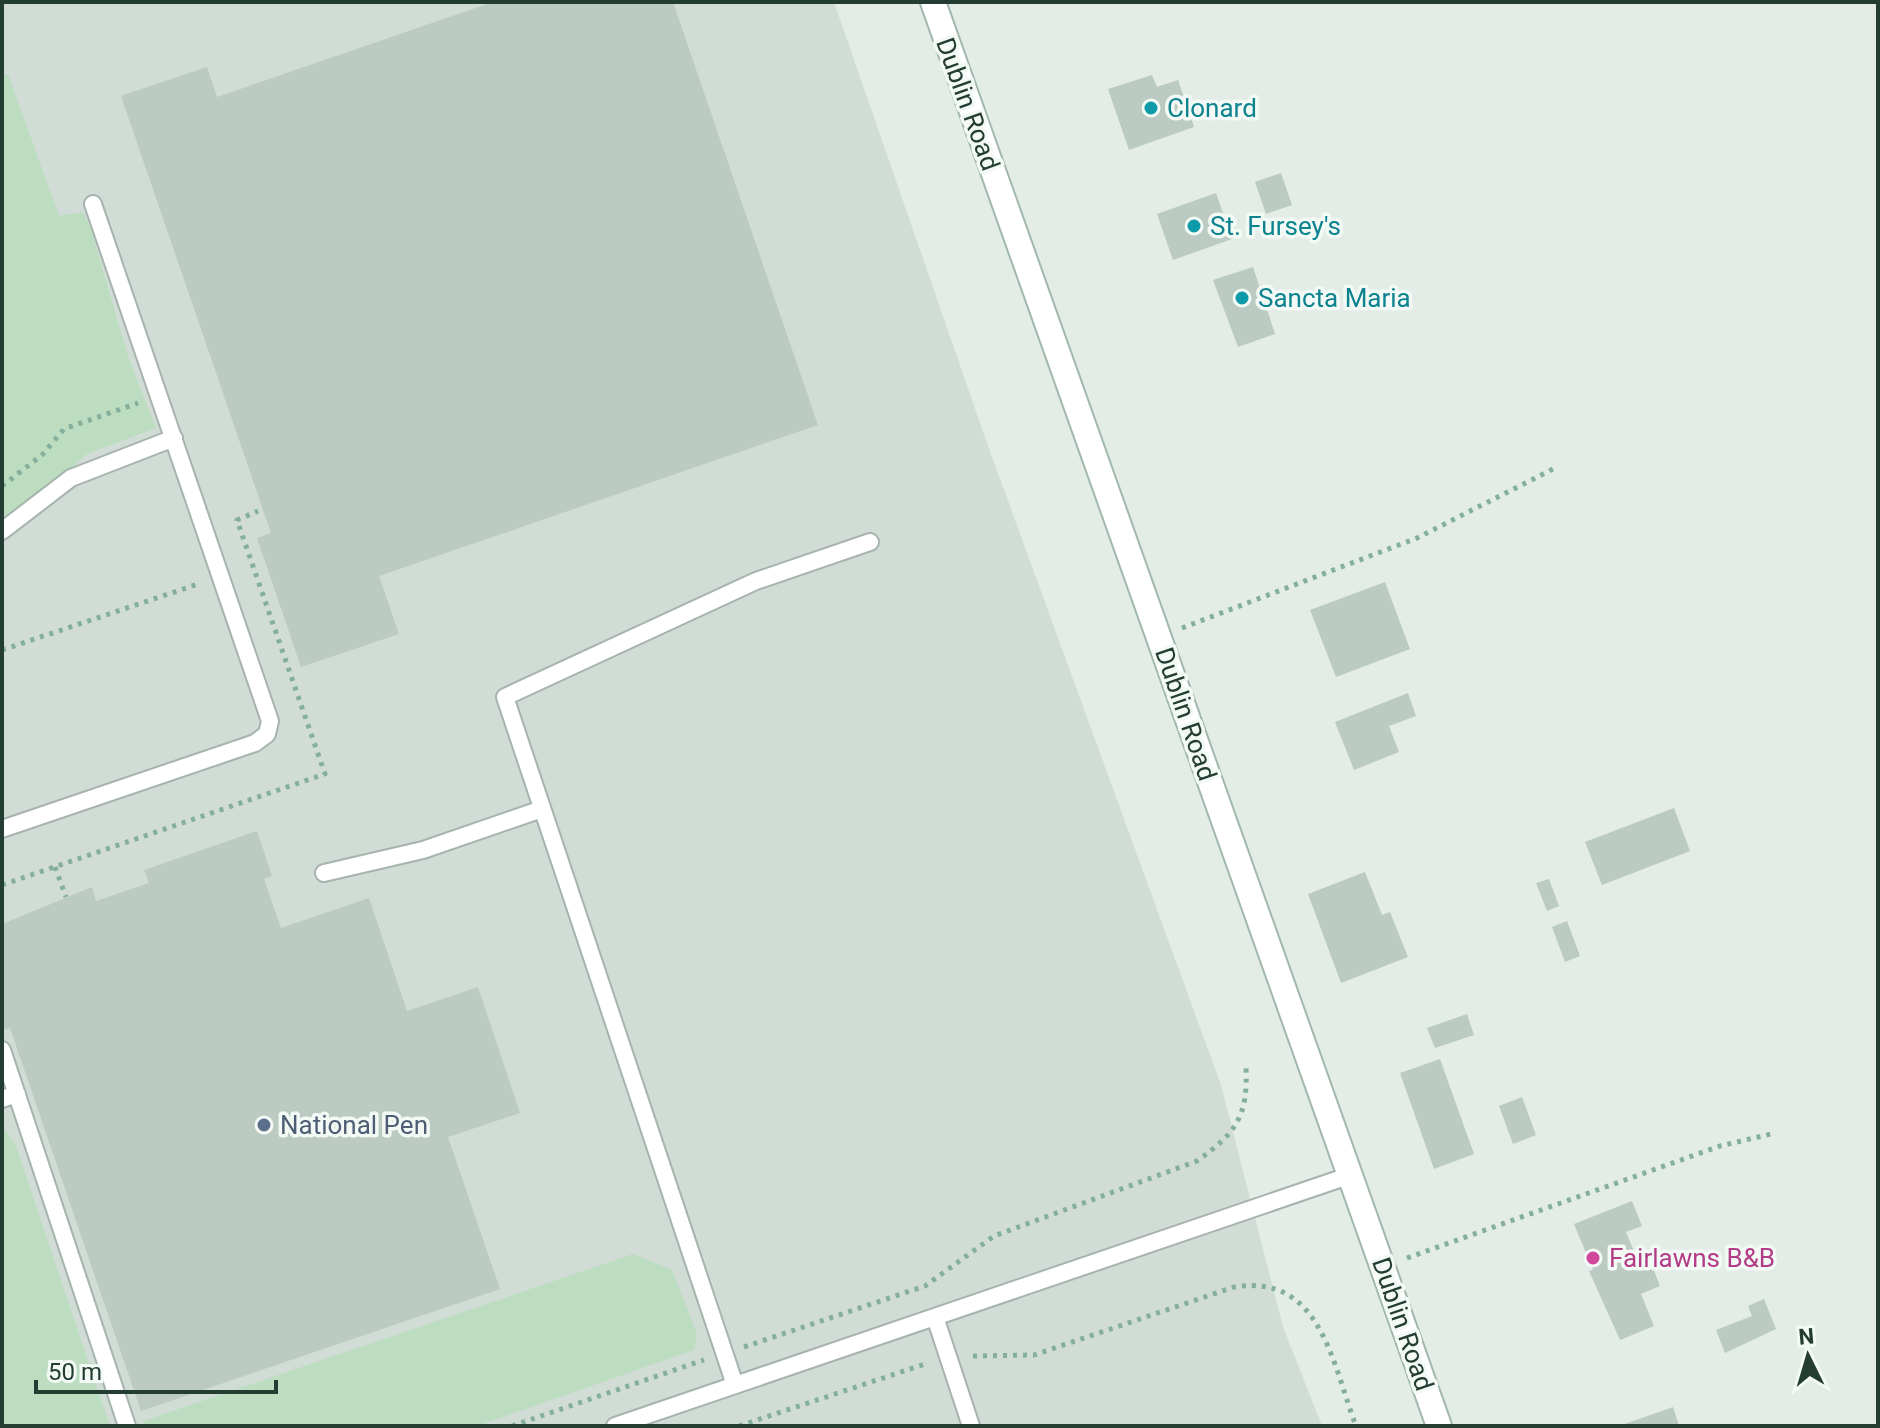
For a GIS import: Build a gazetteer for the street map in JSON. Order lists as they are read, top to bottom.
{
  "streets": {
    "main road": ["Dublin Road"]
  },
  "places": [
    "Clonard",
    "St. Fursey's",
    "Sancta Maria",
    "National Pen",
    "Fairlawns B&B"
  ],
  "scale_bar": "50 m",
  "north": "top"
}
